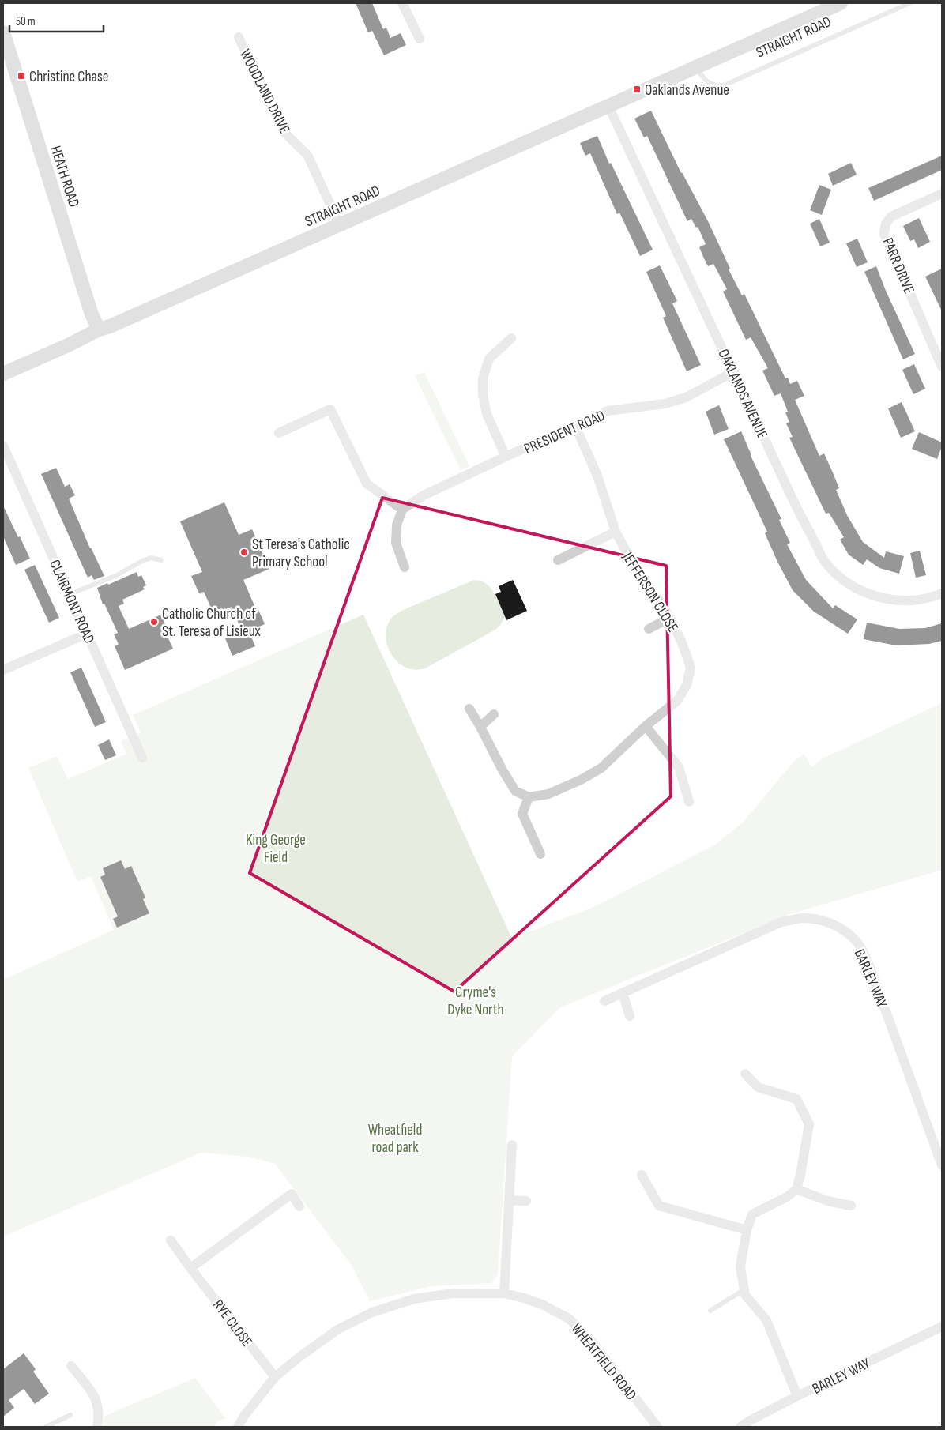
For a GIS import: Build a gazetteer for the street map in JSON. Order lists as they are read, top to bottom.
{
  "streets": {
    "street": [
      "STRAIGHT ROAD",
      "WOODLAND DRIVE",
      "HEATH ROAD",
      "PARR DRIVE",
      "OAKLANDS AVENUE",
      "PRESIDENT ROAD",
      "JEFFERSON CLOSE",
      "CLAIRMONT ROAD",
      "BARLEY WAY",
      "RYE CLOSE",
      "WHEATFIELD ROAD"
    ]
  },
  "crossings": [
    ["STRAIGHT ROAD", "WOODLAND DRIVE"],
    ["STRAIGHT ROAD", "HEATH ROAD"],
    ["STRAIGHT ROAD", "OAKLANDS AVENUE"],
    ["OAKLANDS AVENUE", "PRESIDENT ROAD"],
    ["PRESIDENT ROAD", "JEFFERSON CLOSE"],
    ["RYE CLOSE", "WHEATFIELD ROAD"]
  ],
  "parks": ["King George Field", "Gryme's Dyke North", "Wheatfield road park"],
  "places": {
    "transit": ["Christine Chase", "Oaklands Avenue"],
    "other": ["St Teresa's Catholic Primary School", "Catholic Church of St. Teresa of Lisieux"]
  },
  "scale_bar": "50 m"
}
